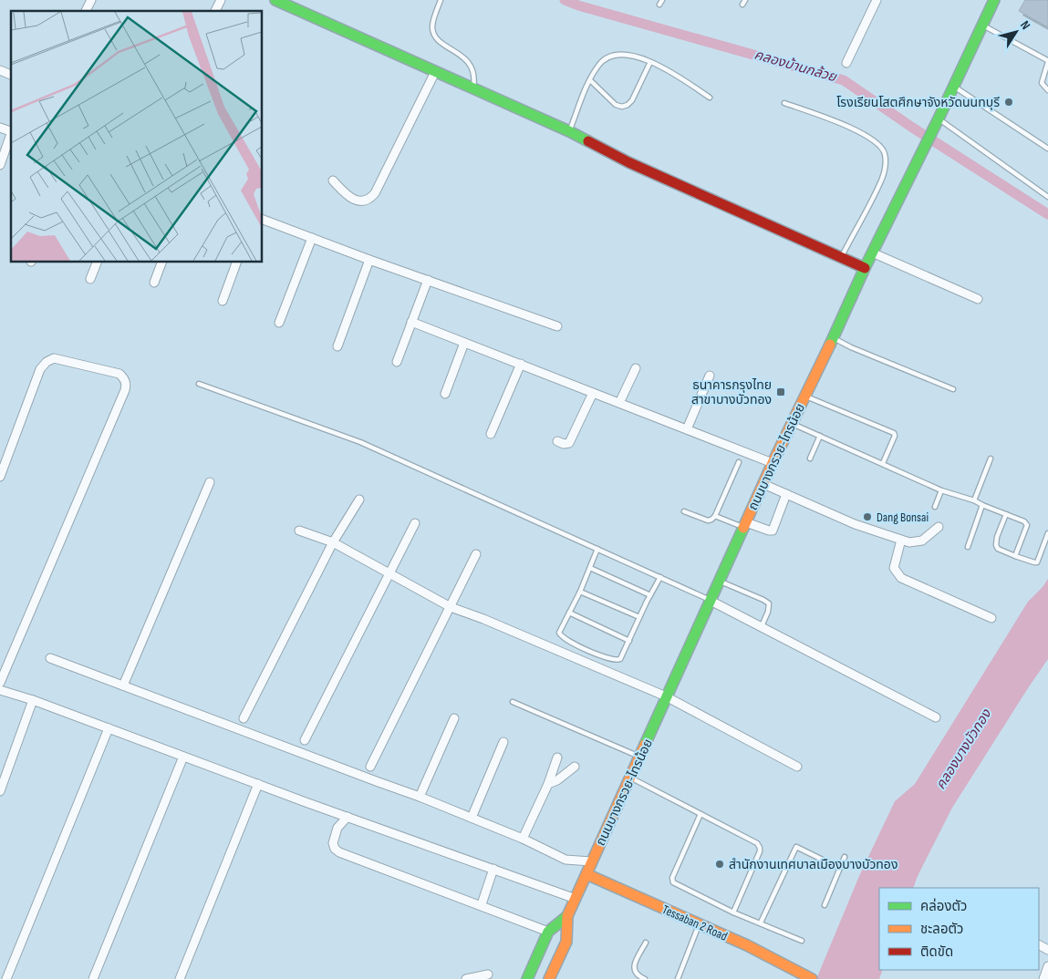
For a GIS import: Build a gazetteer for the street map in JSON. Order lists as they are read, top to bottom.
{
  "streets": {
    "main road": ["ถนนบางกรวย-ไทรน้อย", "Tessaban 2 Road"]
  },
  "crossings": [
    ["ถนนบางกรวย-ไทรน้อย", "Tessaban 2 Road"]
  ],
  "water": ["คลองบ้านกล้วย", "คลองบางบัวทอง"],
  "places": {
    "other": ["โรงเรียนโสตศึกษาจังหวัดนนทบุรี", "Dang Bonsai", "สำนักงานเทศบาลเมืองบางบัวทอง"],
    "transit": ["ธนาคารกรุงไทย สาขาบางบัวทอง"]
  },
  "legend": ["คล่องตัว", "ชะลอตัว", "ติดขัด"],
  "north": "top right"
}
